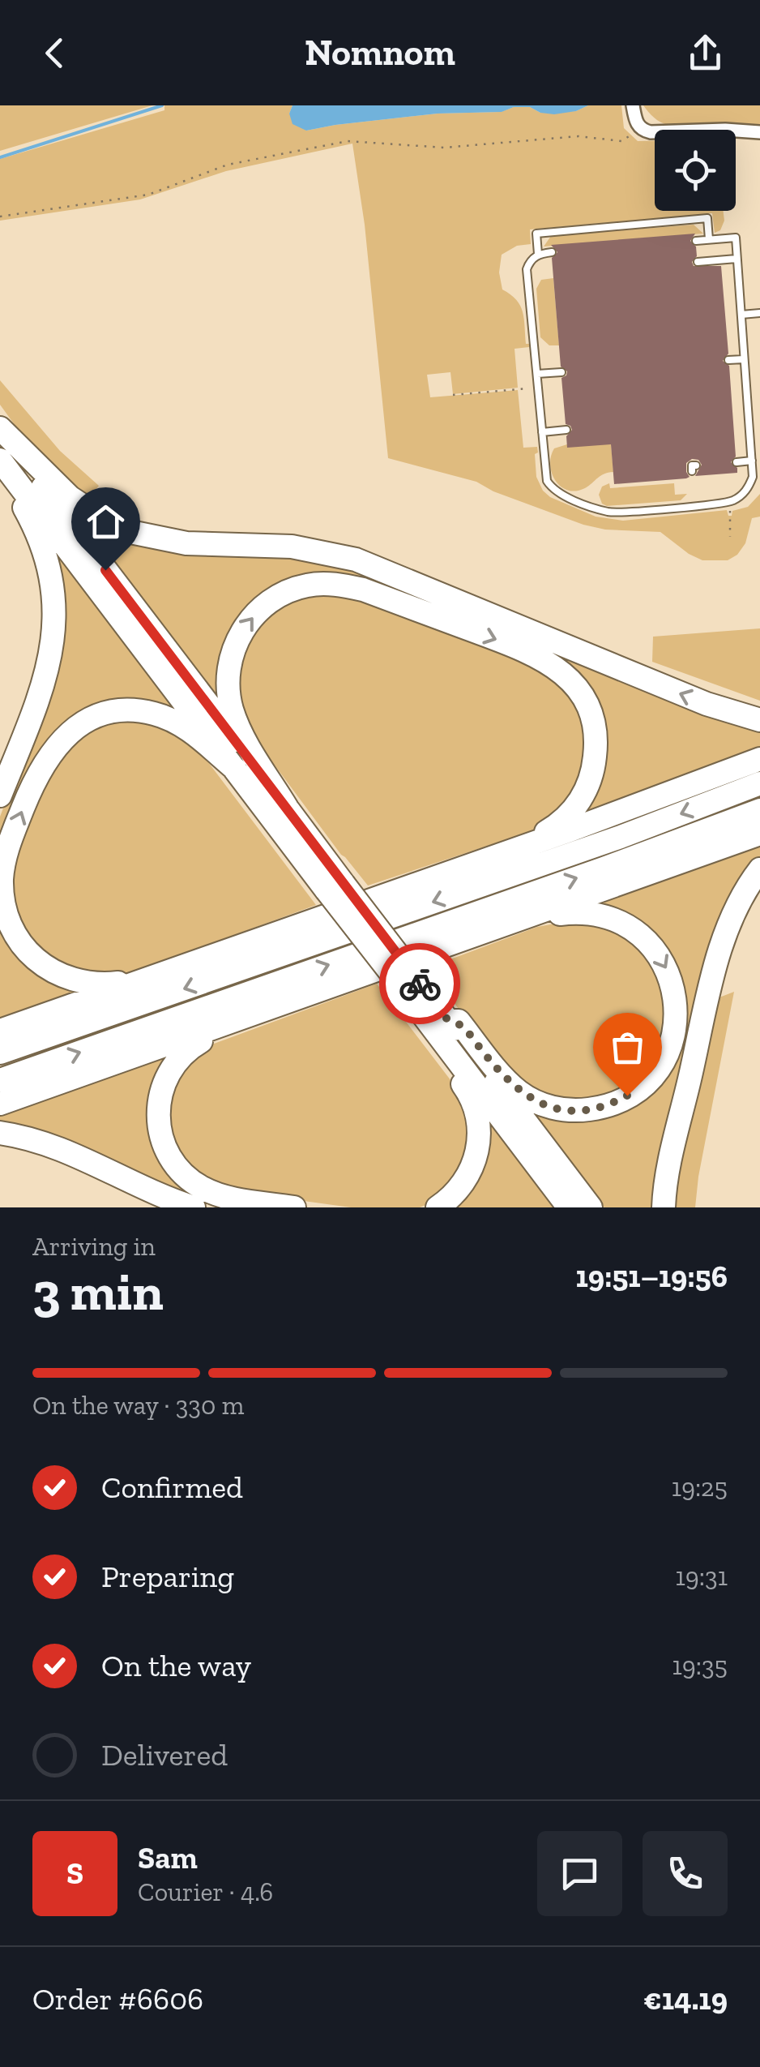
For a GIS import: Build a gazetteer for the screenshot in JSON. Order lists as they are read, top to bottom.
{
  "page": {
    "header": "Nomnom",
    "heading": ["3 min", "Arriving in", "19:51–19:56"],
    "panel": [
      "Sam",
      "Courier · 4.6",
      "Order #6606",
      "€14.19"
    ],
    "bar": "On the way · 330 m",
    "list": [
      ["Confirmed", "19:25"],
      ["Preparing", "19:31"],
      ["On the way", "19:35"],
      "Delivered"
    ],
    "round": "S"
  }
}
